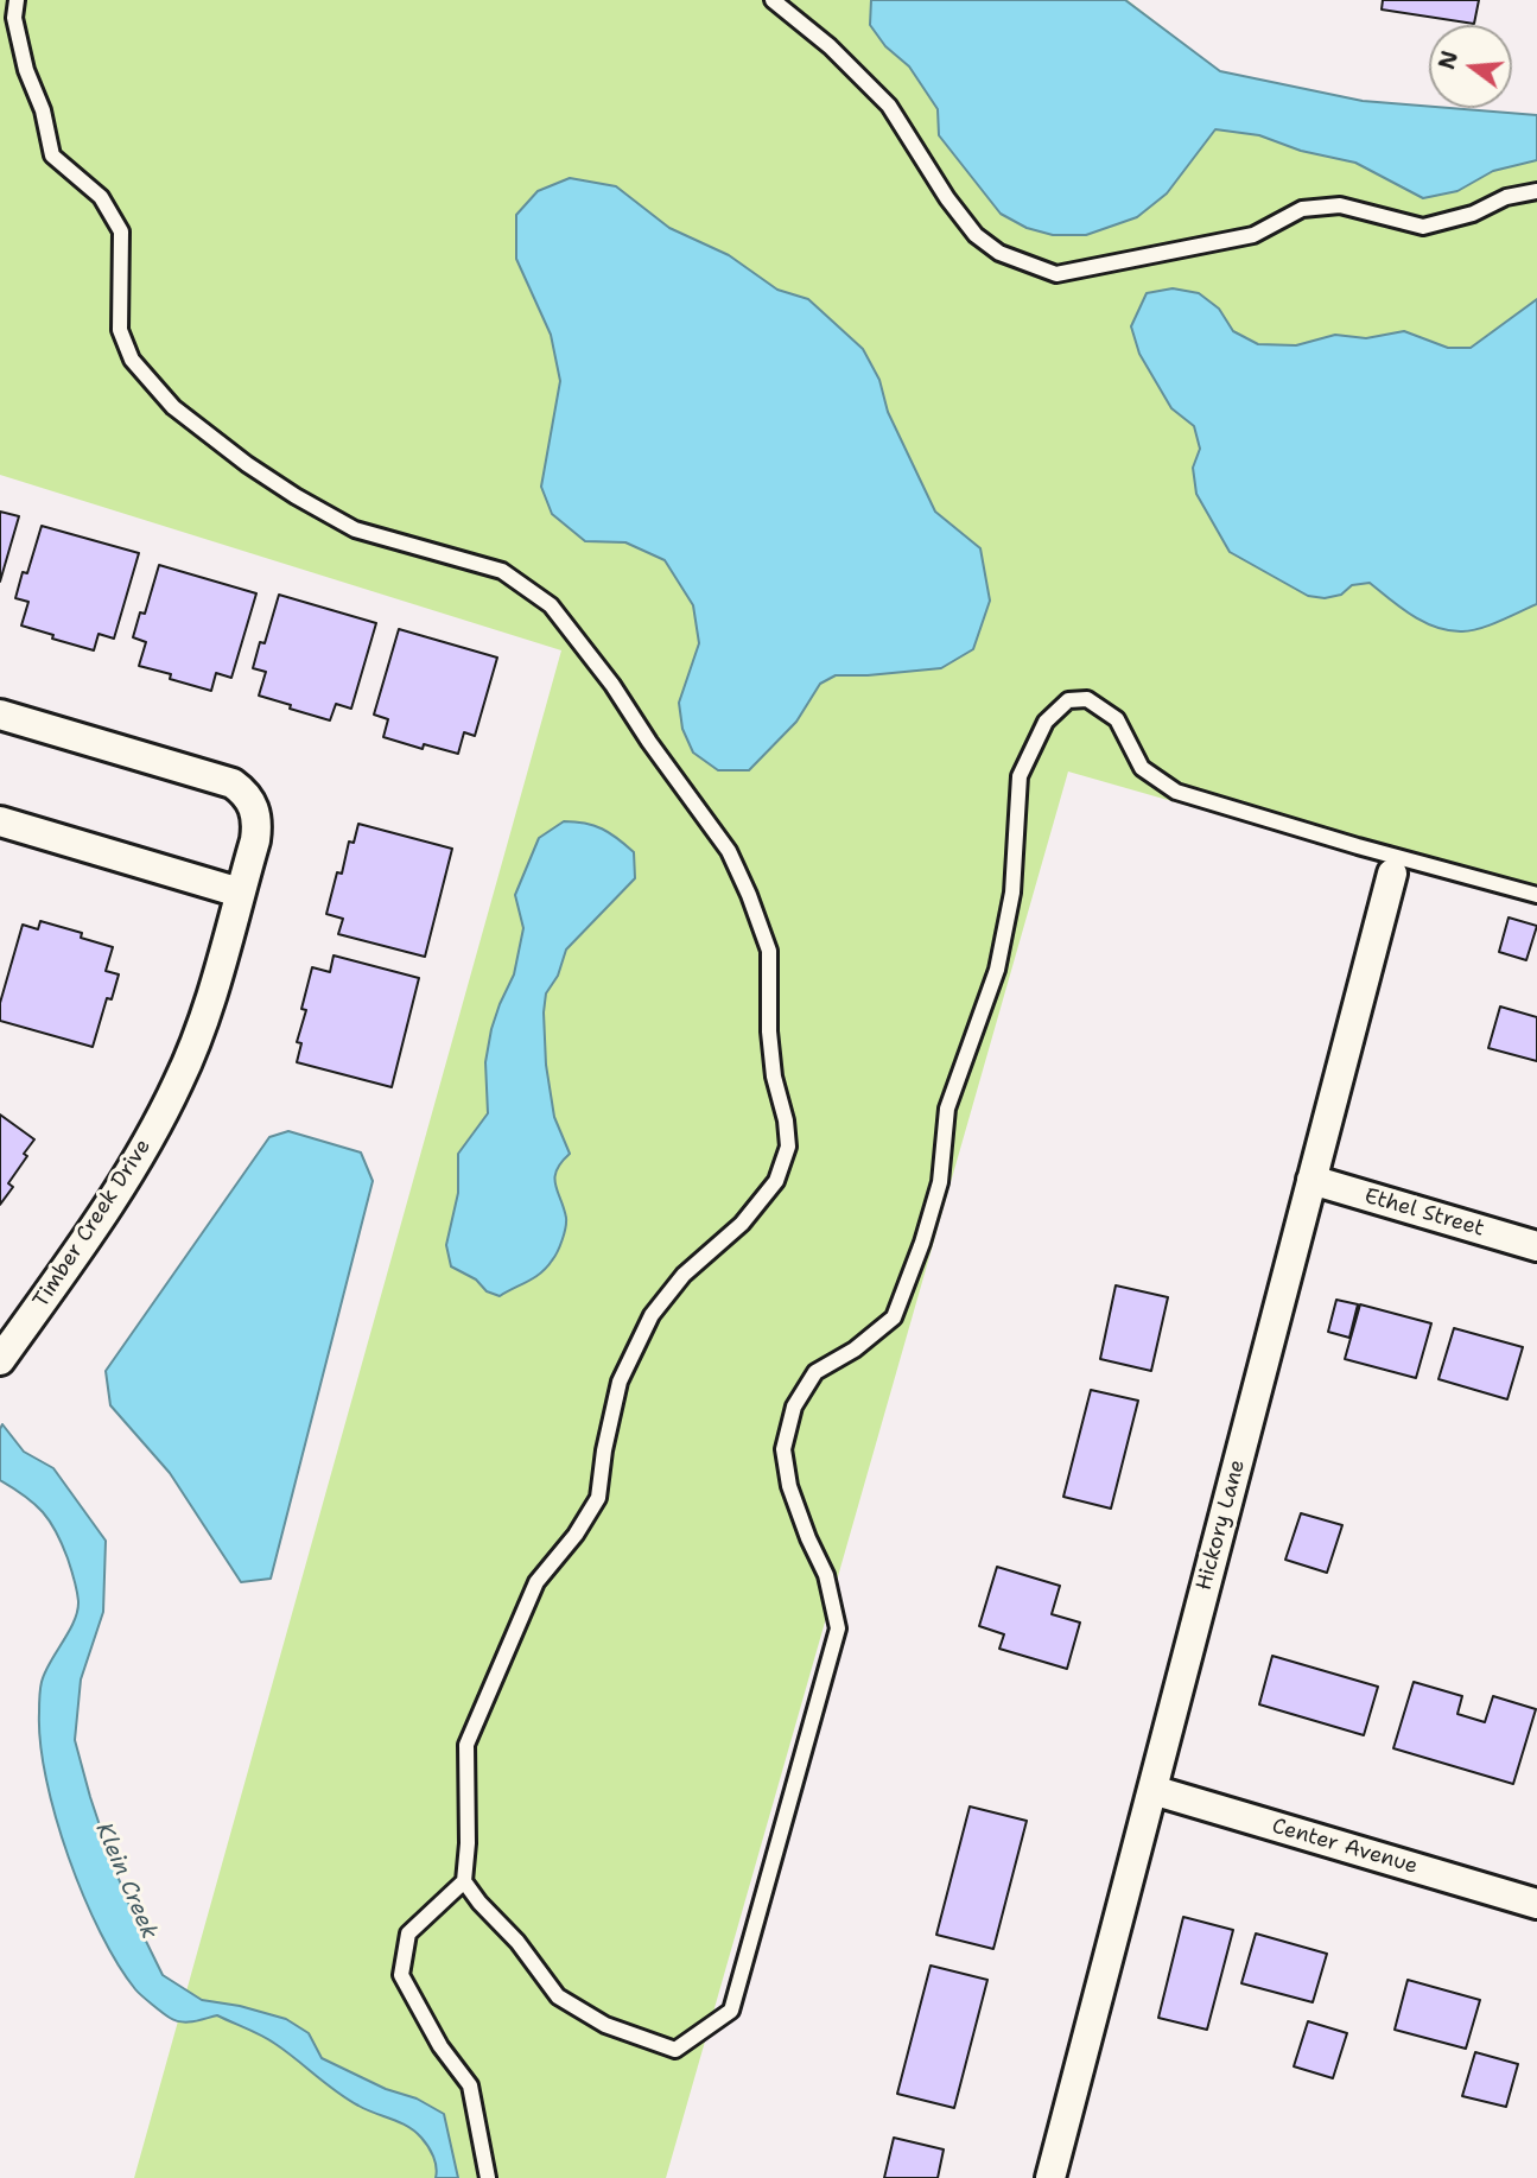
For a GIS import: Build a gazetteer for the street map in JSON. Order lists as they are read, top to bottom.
{
  "streets": {
    "street": [
      "Ethel Street",
      "Timber Creek Drive",
      "Hickory Lane",
      "Center Avenue"
    ]
  },
  "crossings": [
    ["Ethel Street", "Hickory Lane"],
    ["Hickory Lane", "Center Avenue"]
  ],
  "water": ["Klein Creek"],
  "north": "left"
}
